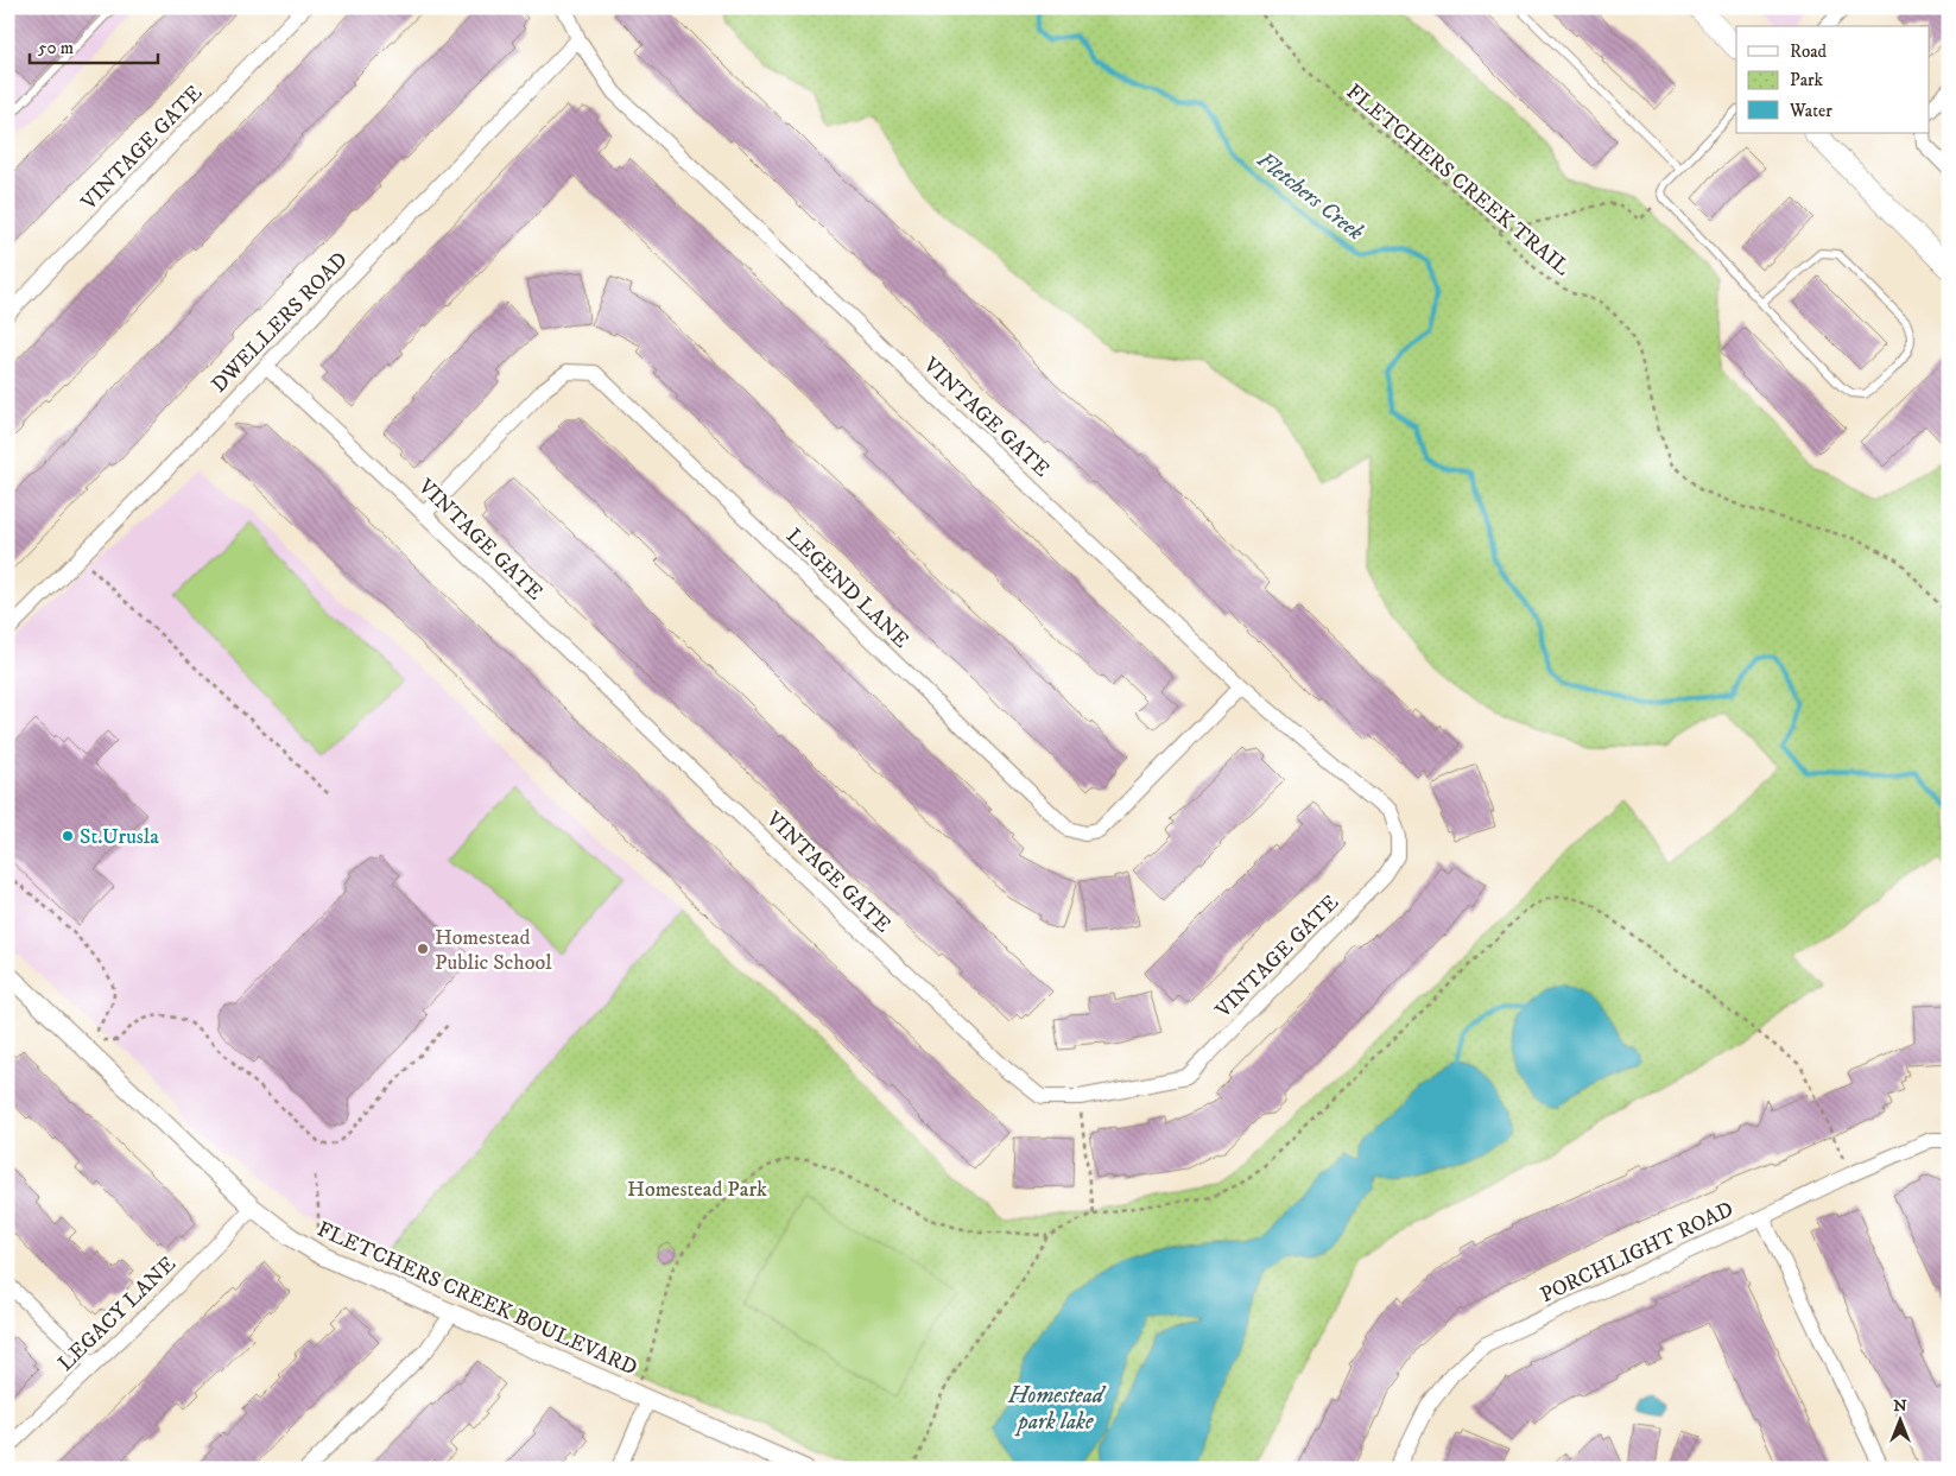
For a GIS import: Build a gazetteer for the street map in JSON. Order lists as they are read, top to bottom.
{
  "streets": {
    "street": [
      "VINTAGE GATE",
      "DWELLERS ROAD",
      "LEGEND LANE",
      "PORCHLIGHT ROAD",
      "FLETCHERS CREEK BOULEVARD",
      "LEGACY LANE"
    ],
    "path": ["FLETCHERS CREEK TRAIL"]
  },
  "crossings": [
    ["VINTAGE GATE", "DWELLERS ROAD"],
    ["VINTAGE GATE", "LEGEND LANE"],
    ["FLETCHERS CREEK BOULEVARD", "LEGACY LANE"]
  ],
  "water": ["Fletchers Creek", "Homestead park lake"],
  "parks": ["Homestead Park"],
  "places": ["St.Urusla", "Homestead Public School"],
  "legend": ["Road", "Park", "Water"],
  "scale_bar": "50 m",
  "north": "top"
}
